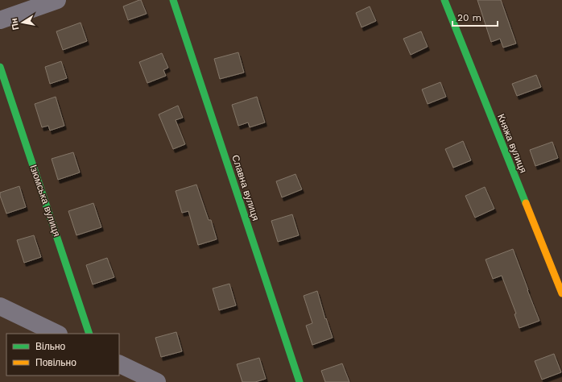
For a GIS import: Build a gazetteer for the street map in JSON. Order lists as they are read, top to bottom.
{
  "streets": {
    "street": ["Княжа вулиця", "Славна вулиця", "Ізюмська вулиця"]
  },
  "legend": ["Вільно", "Повільно"],
  "scale_bar": "20 m",
  "north": "left"
}
